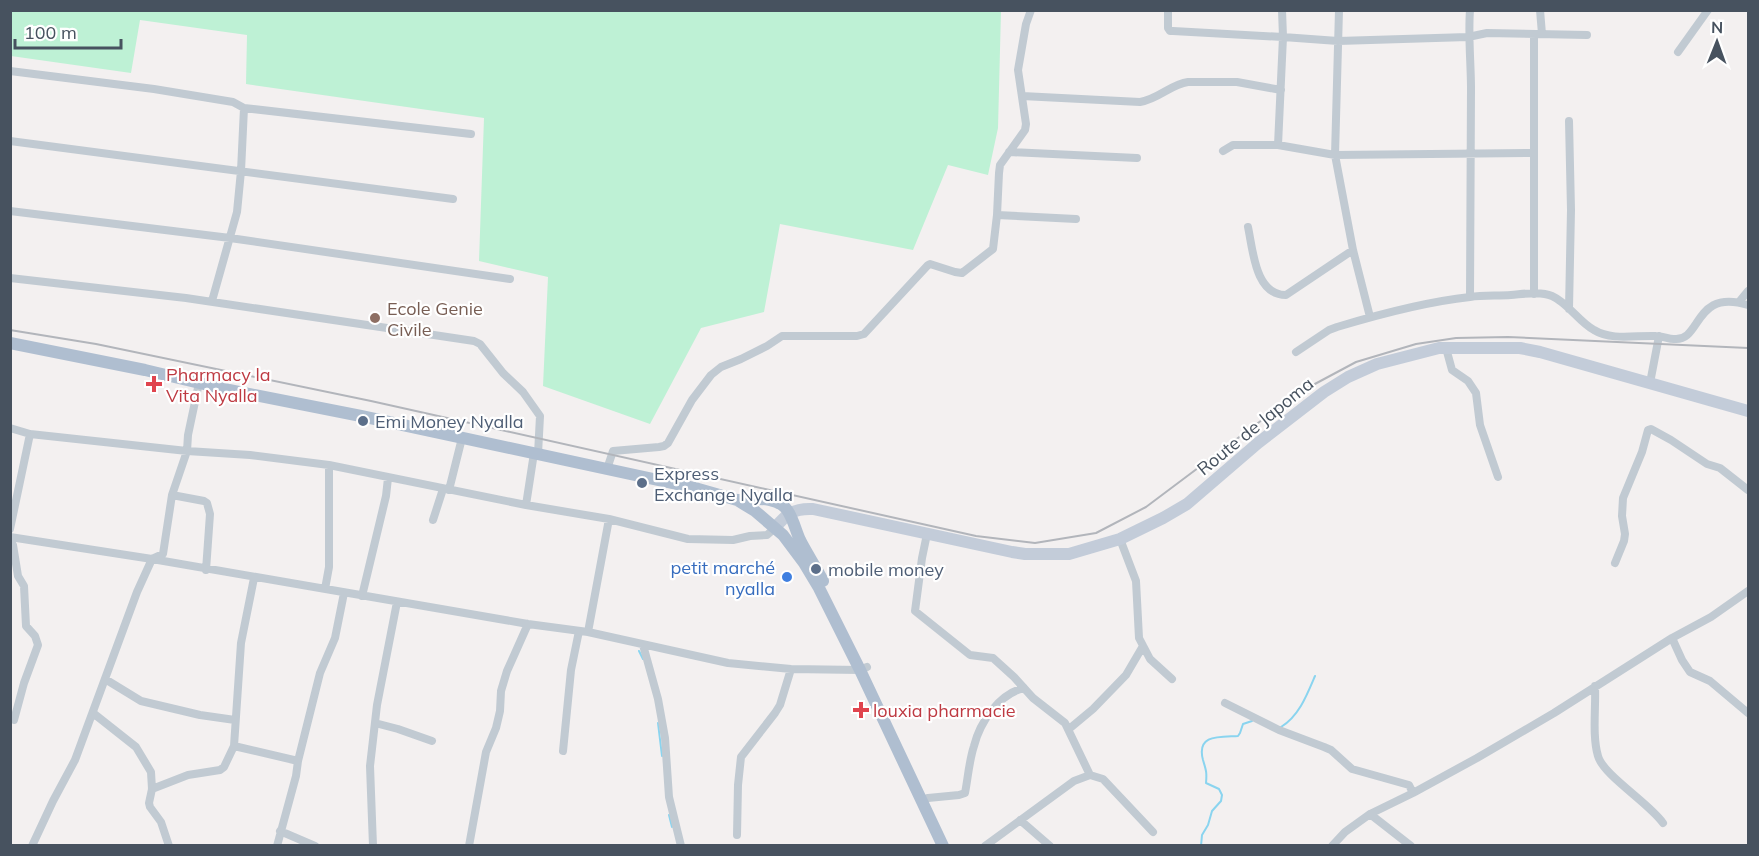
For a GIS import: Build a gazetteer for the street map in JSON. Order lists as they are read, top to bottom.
{
  "streets": {
    "street": ["Route de Japoma"]
  },
  "places": {
    "other": [
      "Ecole Genie Civile",
      "Emi Money Nyalla",
      "Express Exchange Nyalla",
      "mobile money",
      "petit marché nyalla"
    ],
    "health": ["Pharmacy la Vita Nyalla", "louxia pharmacie"]
  },
  "scale_bar": "100 m",
  "north": "top"
}
